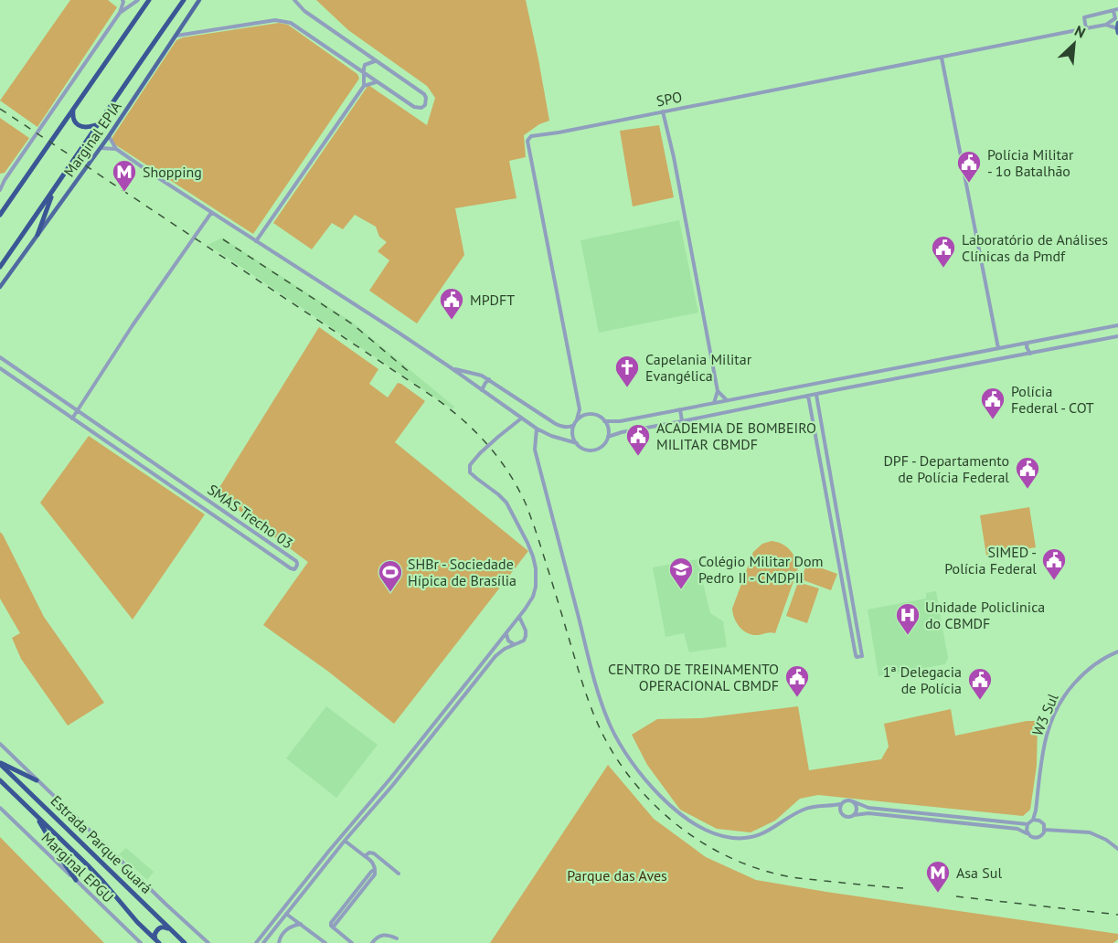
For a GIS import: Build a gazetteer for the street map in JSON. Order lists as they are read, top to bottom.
{
  "streets": {
    "highway": ["Estrada Parque Guará"],
    "main road": ["Marginal EPIA"],
    "street": [
      "SPO",
      "SMAS Trecho 03",
      "W3 Sul",
      "Marginal EPGU"
    ]
  },
  "parks": ["Parque das Aves"],
  "places": {
    "public building": [
      "Polícia Militar - 1o Batalhão",
      "Laboratório de Análises Clínicas da Pmdf",
      "MPDFT",
      "Polícia Federal - COT",
      "ACADEMIA DE BOMBEIRO MILITAR CBMDF",
      "DPF - Departamento de Polícia Federal",
      "SIMED - Polícia Federal",
      "CENTRO DE TREINAMENTO OPERACIONAL CBMDF",
      "1ª Delegacia de Polícia"
    ],
    "metro station": ["Shopping", "Asa Sul"],
    "church": ["Capelania Militar Evangélica"],
    "school or university": ["Colégio Militar Dom Pedro II - CMDPII"],
    "sports": ["SHBr - Sociedade Hípica de Brasília"],
    "hospital": ["Unidade Policlinica do CBMDF"]
  },
  "north": "top right"
}
